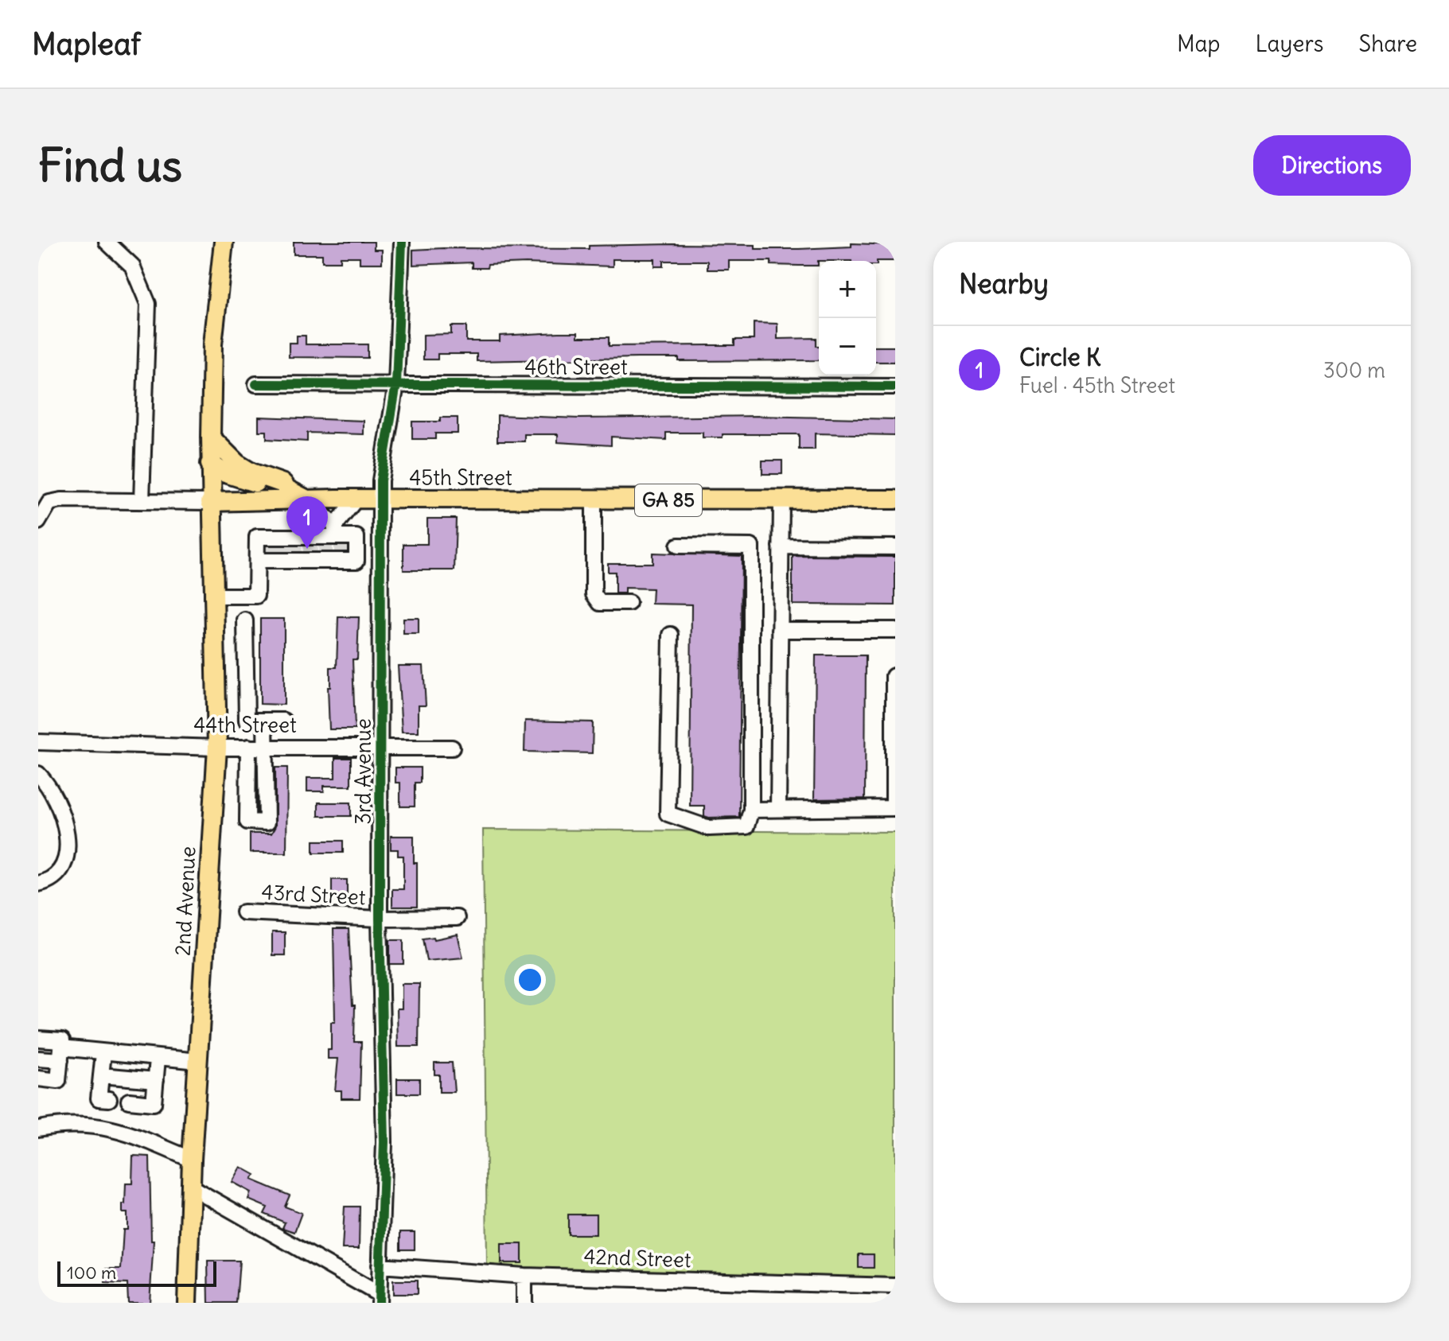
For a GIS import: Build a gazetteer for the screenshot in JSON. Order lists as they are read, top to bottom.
{
  "streets": {
    "main road": ["45th Street", "GA 85", "2nd Avenue"],
    "street": [
      "46th Street",
      "44th Street",
      "3rd Avenue",
      "43rd Street",
      "42nd Street"
    ]
  },
  "crossings": [
    ["46th Street", "3rd Avenue"],
    ["45th Street", "3rd Avenue"],
    ["45th Street", "2nd Avenue"],
    ["44th Street", "3rd Avenue"],
    ["44th Street", "2nd Avenue"],
    ["3rd Avenue", "43rd Street"],
    ["3rd Avenue", "42nd Street"]
  ],
  "scale_bar": "100 m",
  "page": {
    "header": "Mapleaf",
    "nav": ["Map", "Layers", "Share"],
    "buttons": "Directions",
    "title": "Find us",
    "heading": "Nearby",
    "map_buttons": ["+", "−"],
    "list": [
      {
        "mark": "1",
        "name": "Circle K",
        "note": "Fuel · 45th Street",
        "value": "300 m"
      }
    ],
    "pins": "1",
    "scale": "100 m"
  }
}
